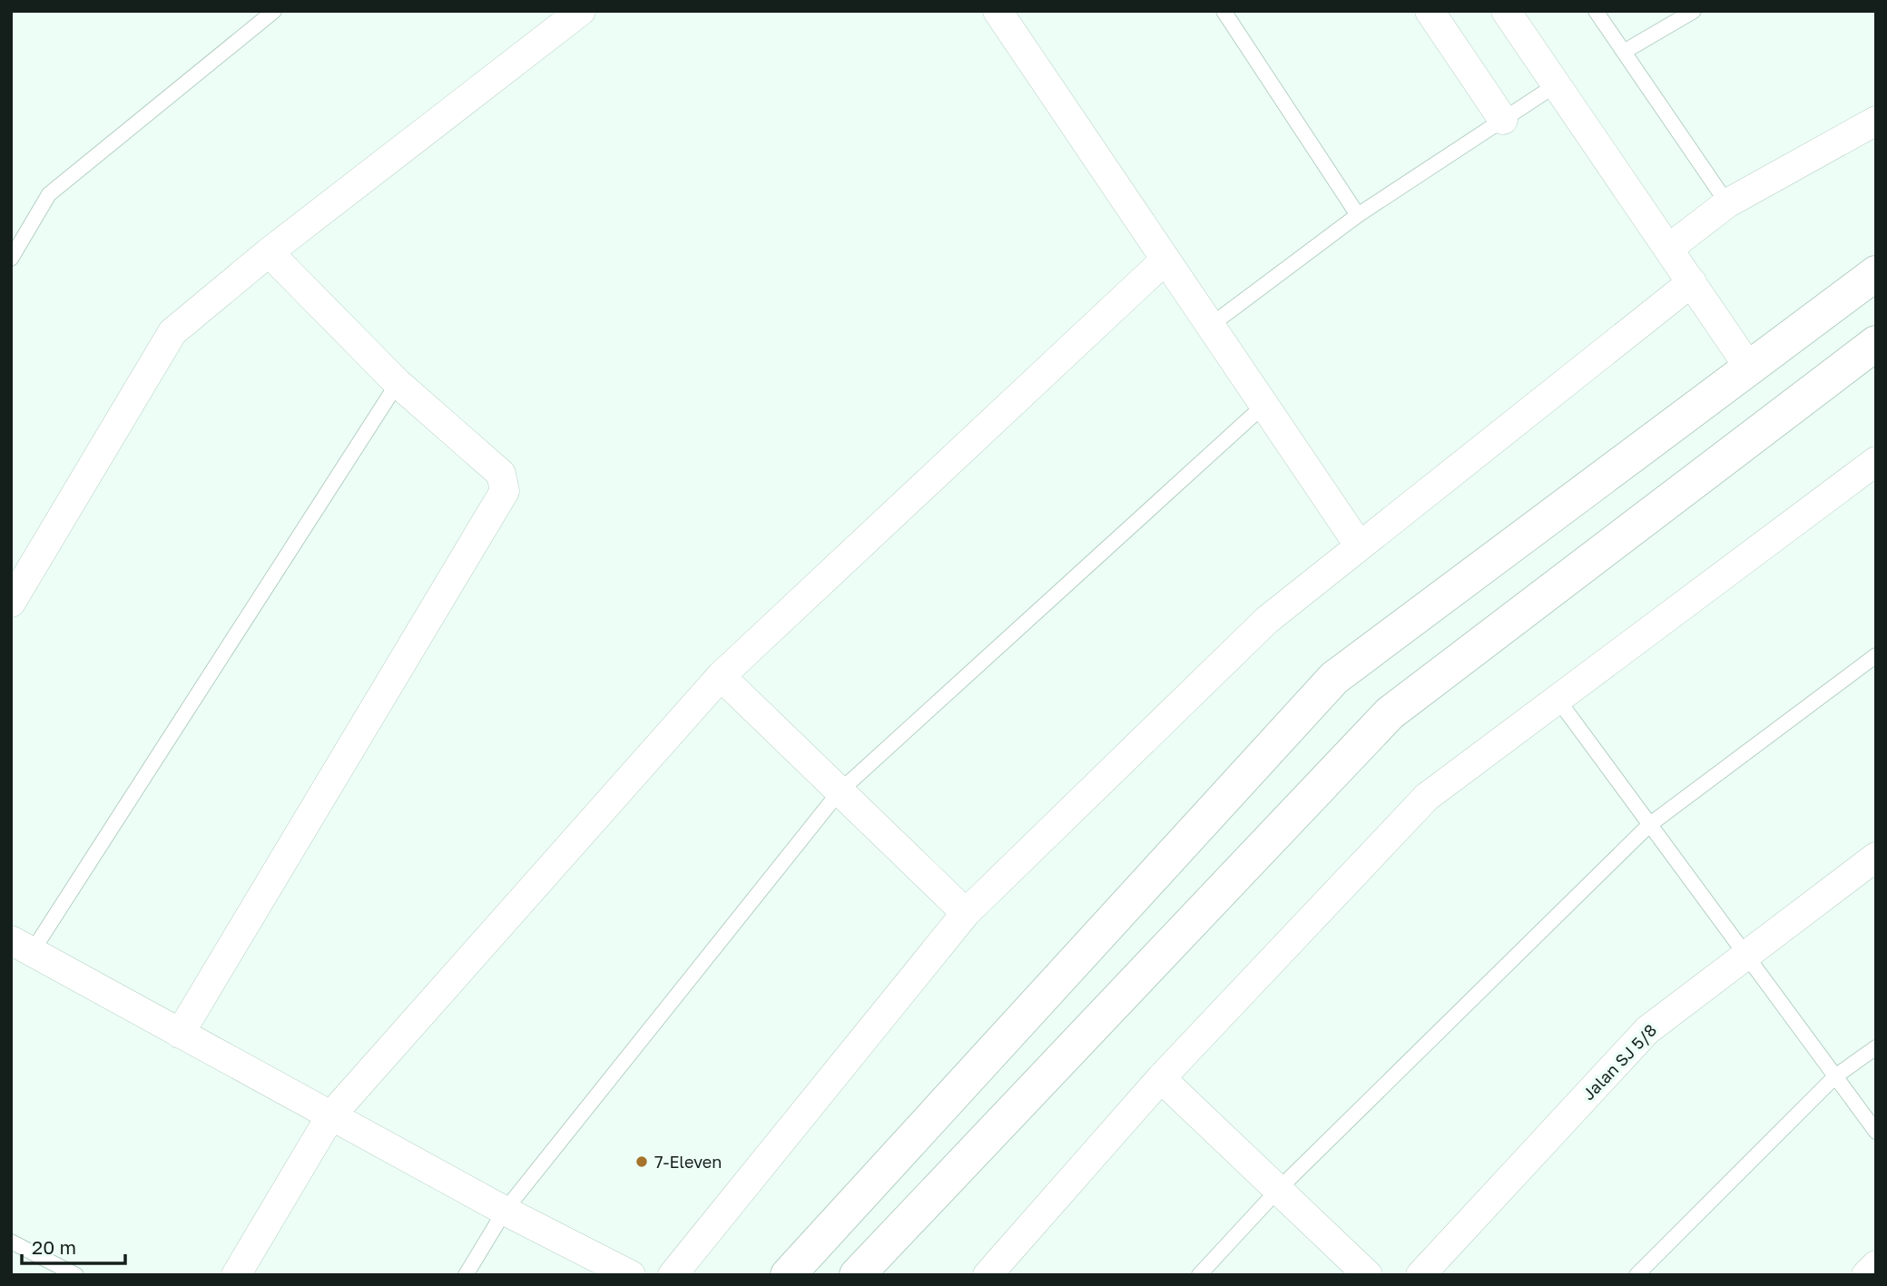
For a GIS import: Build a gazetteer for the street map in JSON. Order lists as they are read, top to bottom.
{
  "streets": {
    "street": ["Jalan SJ 5/8"]
  },
  "places": ["7-Eleven"],
  "scale_bar": "20 m"
}
